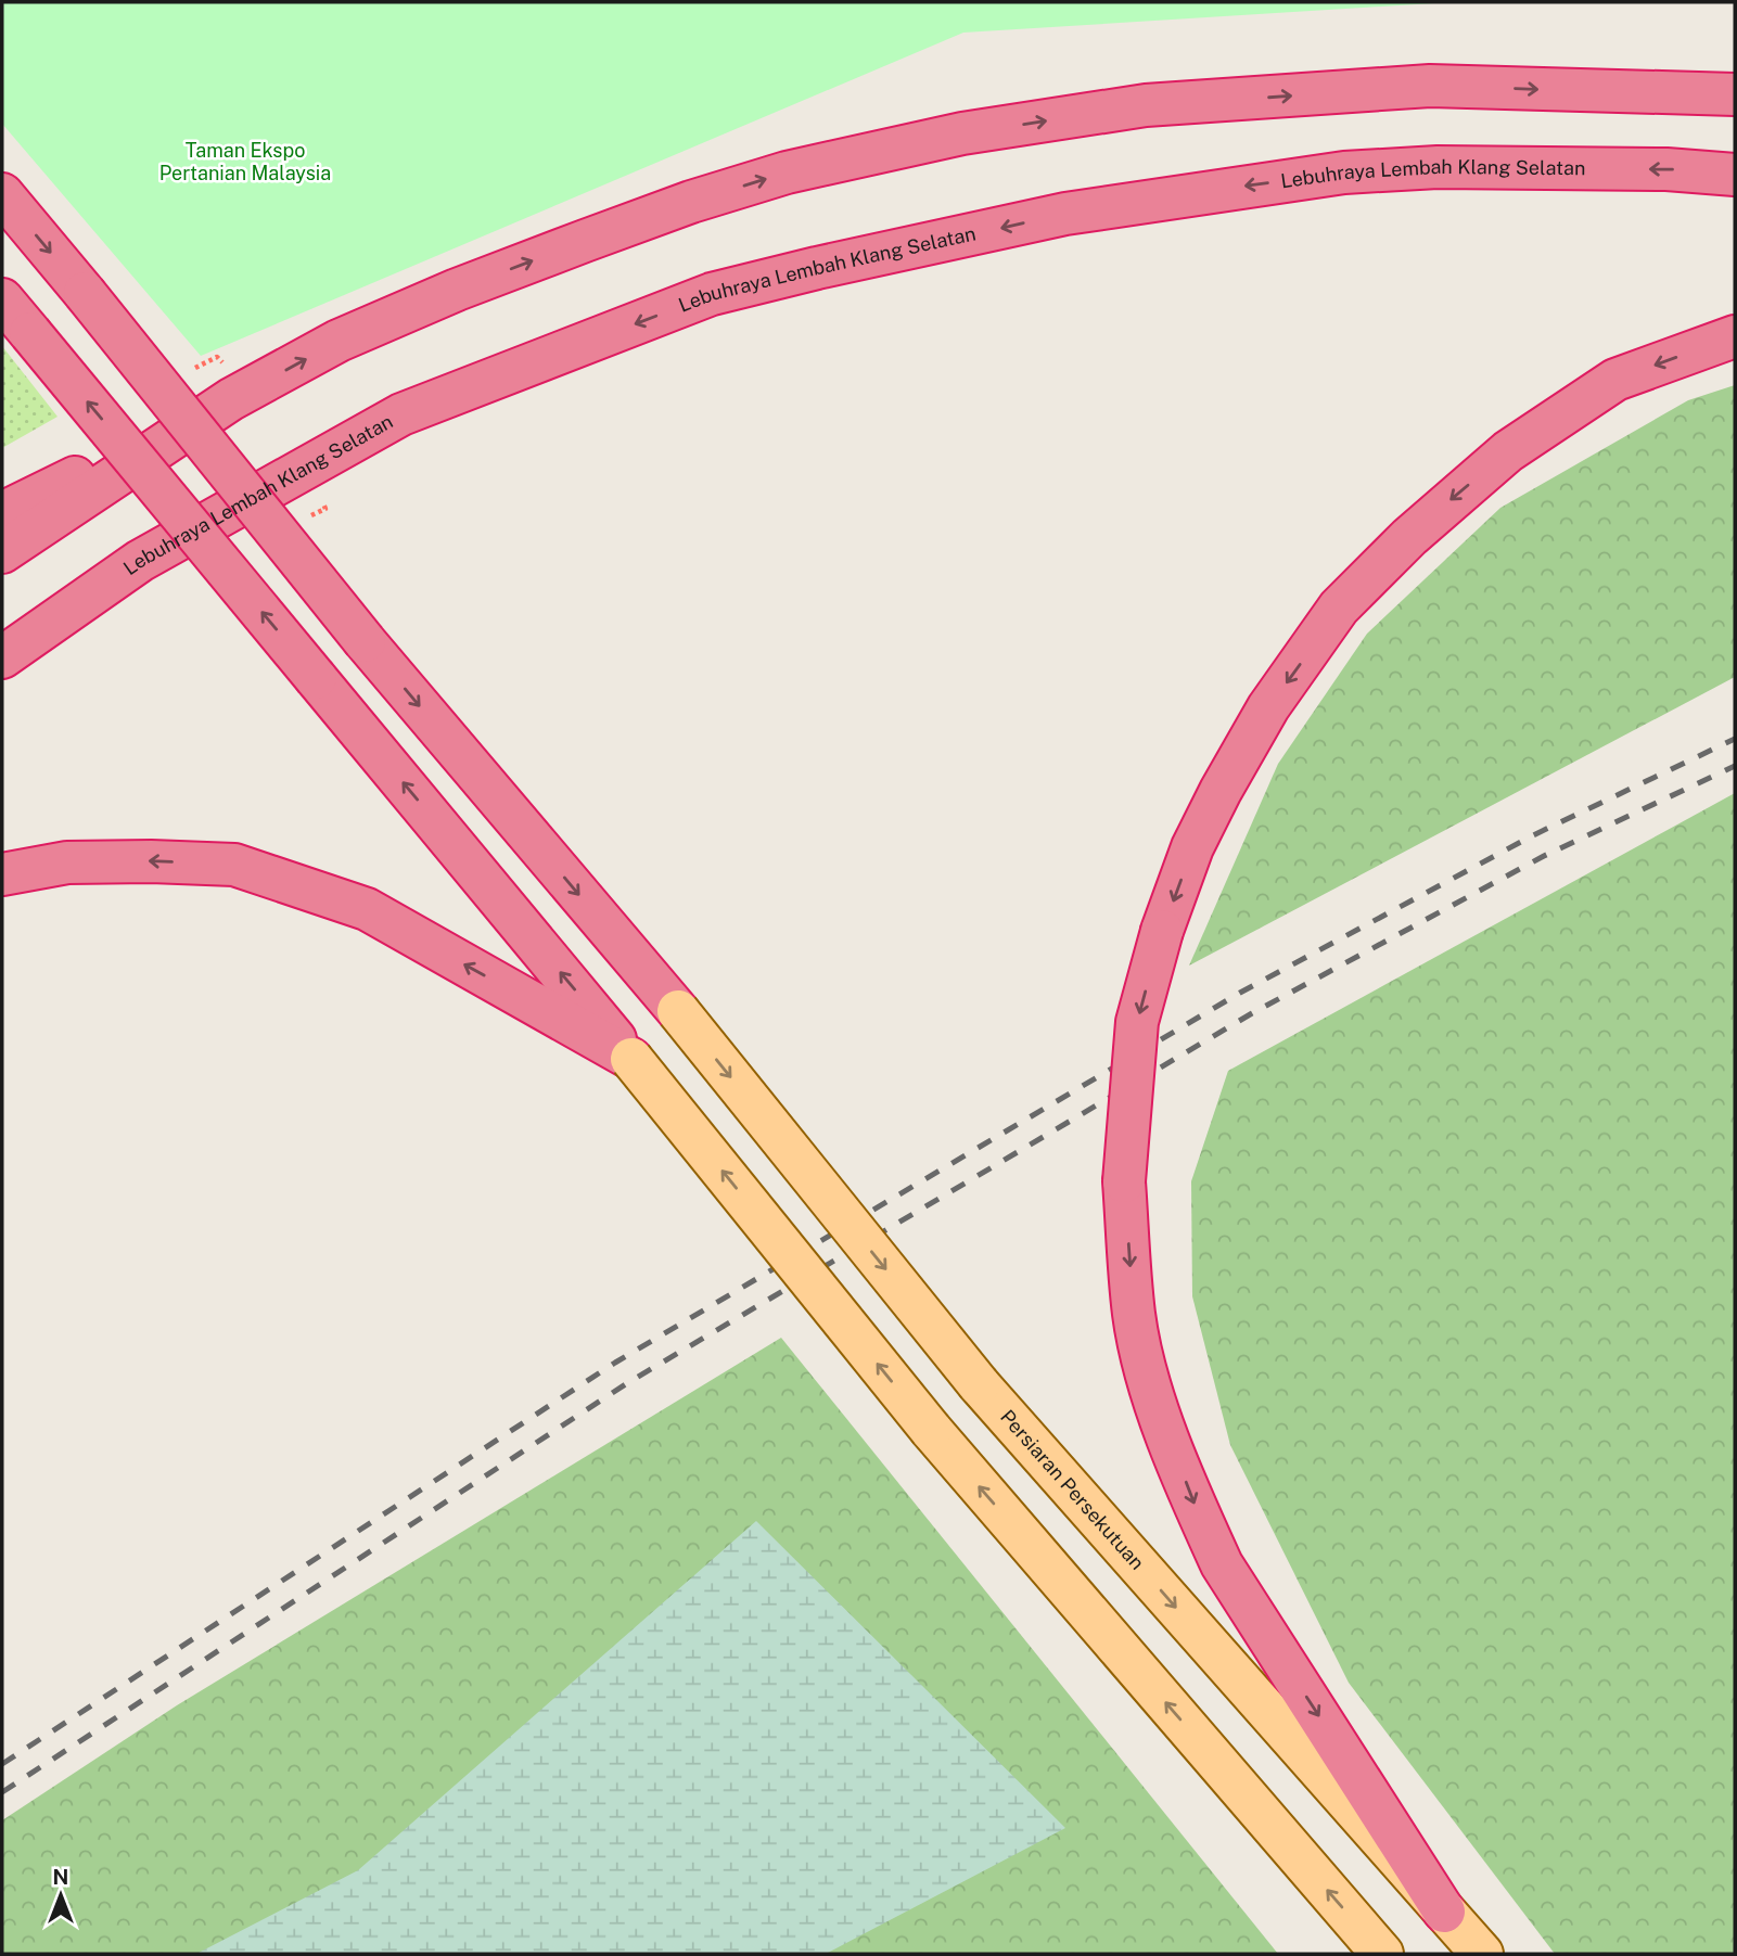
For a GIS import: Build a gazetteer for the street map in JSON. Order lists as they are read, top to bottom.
{
  "streets": {
    "highway": ["Lebuhraya Lembah Klang Selatan"],
    "main road": ["Persiaran Persekutuan"]
  },
  "parks": ["Taman Ekspo Pertanian Malaysia"],
  "north": "top"
}
